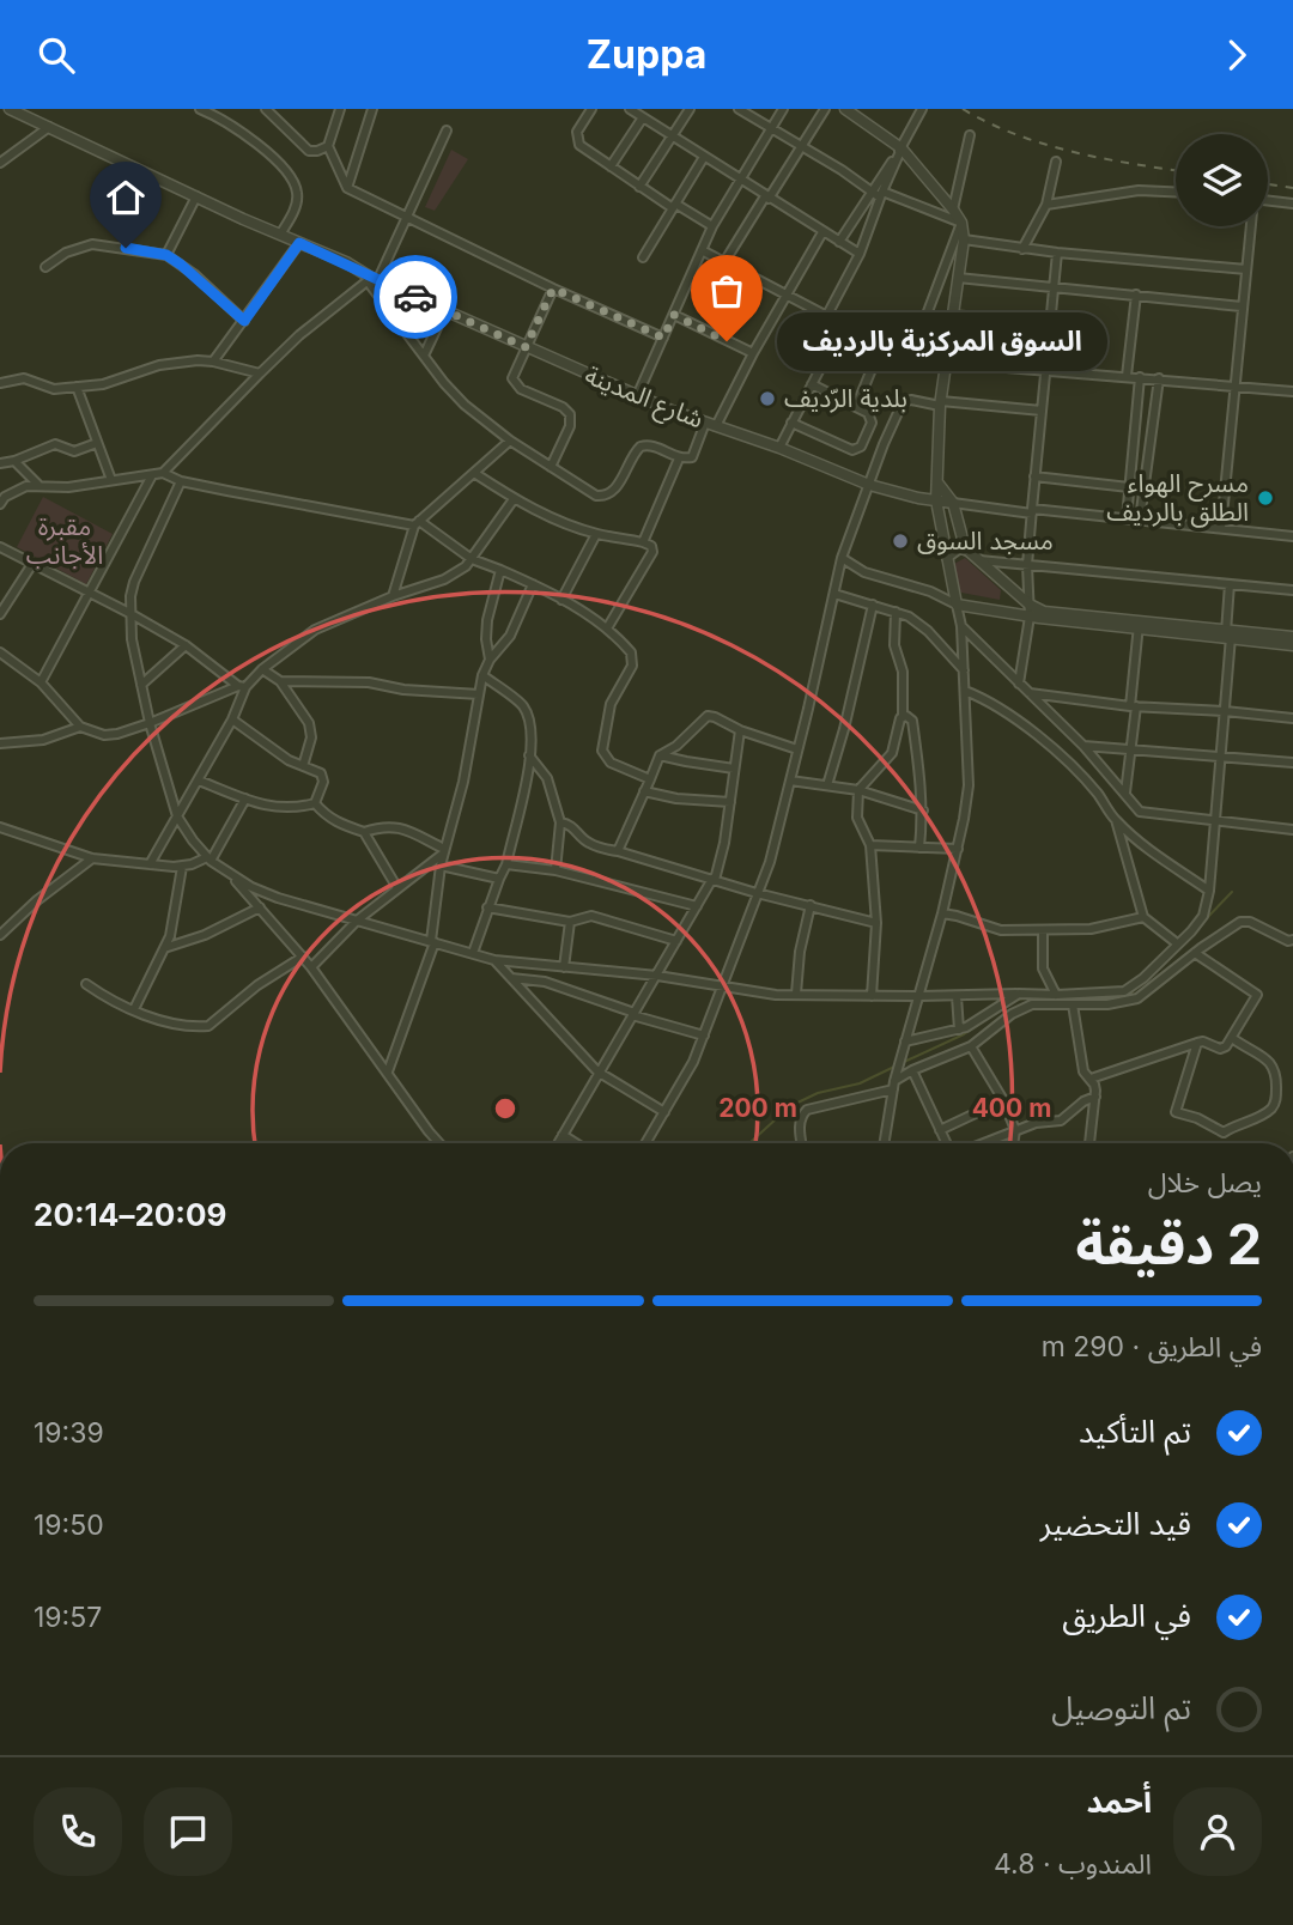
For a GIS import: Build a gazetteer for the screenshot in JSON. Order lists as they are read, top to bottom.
{
  "streets": {
    "street": ["شارع المدينة"]
  },
  "parks": ["مقبرة الأجانب"],
  "places": [
    "السوق المركزية بالرديف",
    "بلدية الرّديف",
    "مسرح الهواء الطلق بالرديف",
    "مسجد السوق"
  ],
  "page": {
    "header": "Zuppa",
    "bubble": "السوق المركزية بالرديف",
    "heading": ["2 دقيقة", "يصل خلال", "20:09–20:14"],
    "panel": ["أحمد", "المندوب · 4.8"],
    "bar": "في الطريق · 290 m",
    "list": [
      ["تم التأكيد", "19:39"],
      ["قيد التحضير", "19:50"],
      ["في الطريق", "19:57"],
      "تم التوصيل"
    ]
  },
  "rings": ["200 m", "400 m"]
}
